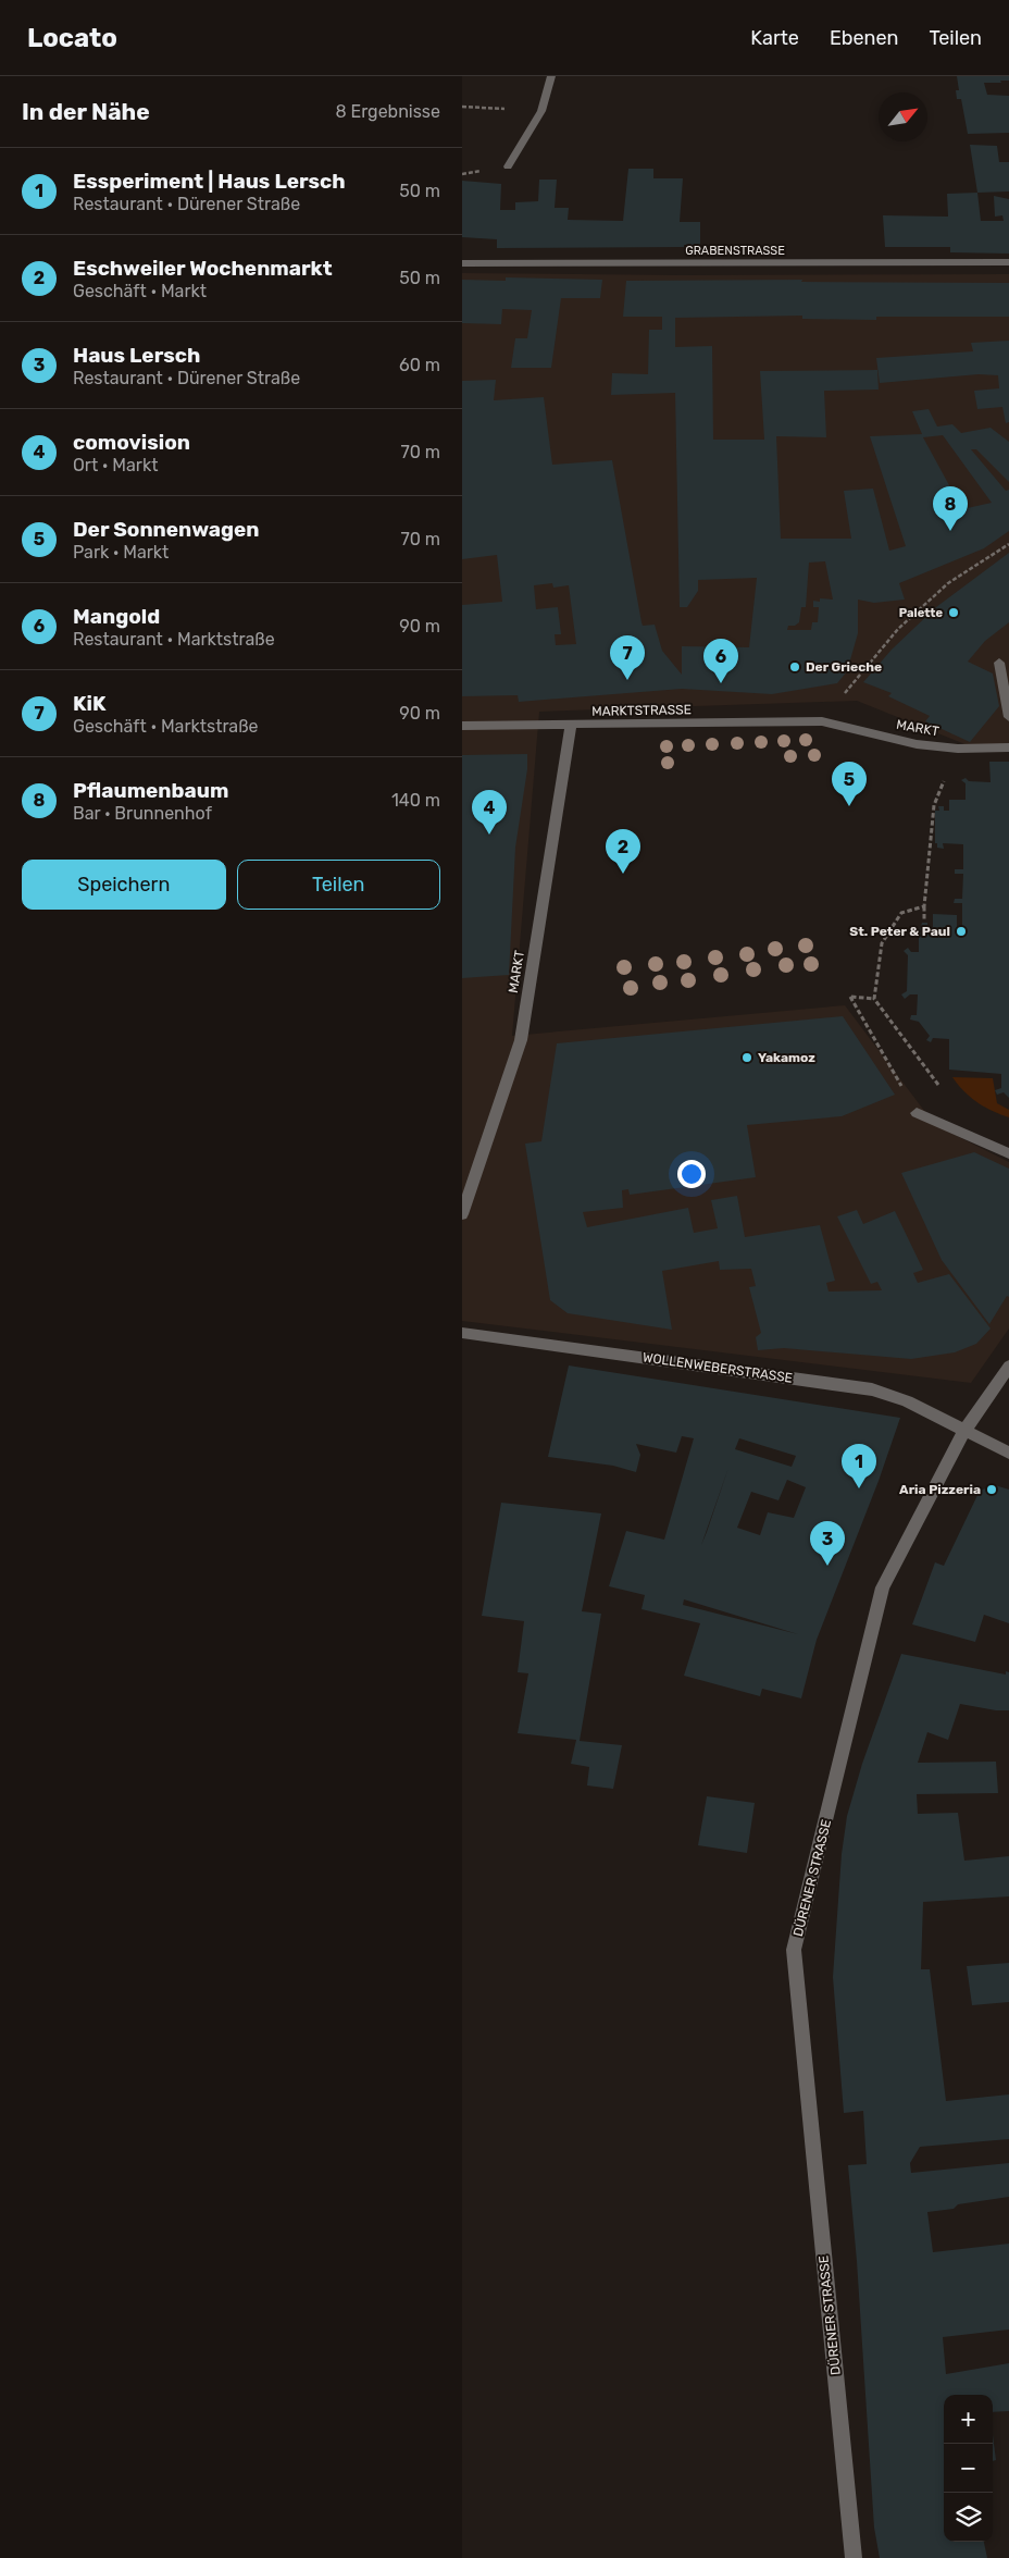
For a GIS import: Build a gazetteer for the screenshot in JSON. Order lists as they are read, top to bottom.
{
  "streets": {
    "street": [
      "GRABENSTRASSE",
      "MARKTSTRASSE",
      "MARKT",
      "WOLLENWEBERSTRASSE",
      "DÜRENER STRASSE"
    ]
  },
  "crossings": [
    ["MARKTSTRASSE", "MARKT"],
    ["WOLLENWEBERSTRASSE", "DÜRENER STRASSE"]
  ],
  "places": [
    "Palette",
    "Der Grieche",
    "St. Peter & Paul",
    "Yakamoz",
    "Aria Pizzeria"
  ],
  "north": "top right",
  "page": {
    "header": "Locato",
    "nav": ["Karte", "Ebenen", "Teilen"],
    "heading": ["In der Nähe", "8 Ergebnisse"],
    "list": [
      {
        "mark": "1",
        "name": "Essperiment | Haus Lersch",
        "note": "Restaurant · Dürener Straße",
        "value": "50 m"
      },
      {
        "mark": "2",
        "name": "Eschweiler Wochenmarkt",
        "note": "Geschäft · Markt",
        "value": "50 m"
      },
      {
        "mark": "3",
        "name": "Haus Lersch",
        "note": "Restaurant · Dürener Straße",
        "value": "60 m"
      },
      {
        "mark": "4",
        "name": "comovision",
        "note": "Ort · Markt",
        "value": "70 m"
      },
      {
        "mark": "5",
        "name": "Der Sonnenwagen",
        "note": "Park · Markt",
        "value": "70 m"
      },
      {
        "mark": "6",
        "name": "Mangold",
        "note": "Restaurant · Marktstraße",
        "value": "90 m"
      },
      {
        "mark": "7",
        "name": "KiK",
        "note": "Geschäft · Marktstraße",
        "value": "90 m"
      },
      {
        "mark": "8",
        "name": "Pflaumenbaum",
        "note": "Bar · Brunnenhof",
        "value": "140 m"
      }
    ],
    "pins": [
      "8",
      "7",
      "6",
      "5",
      "4",
      "2",
      "1",
      "3"
    ],
    "buttons": ["Speichern", "Teilen"],
    "map_buttons": ["+", "−"]
  }
}
